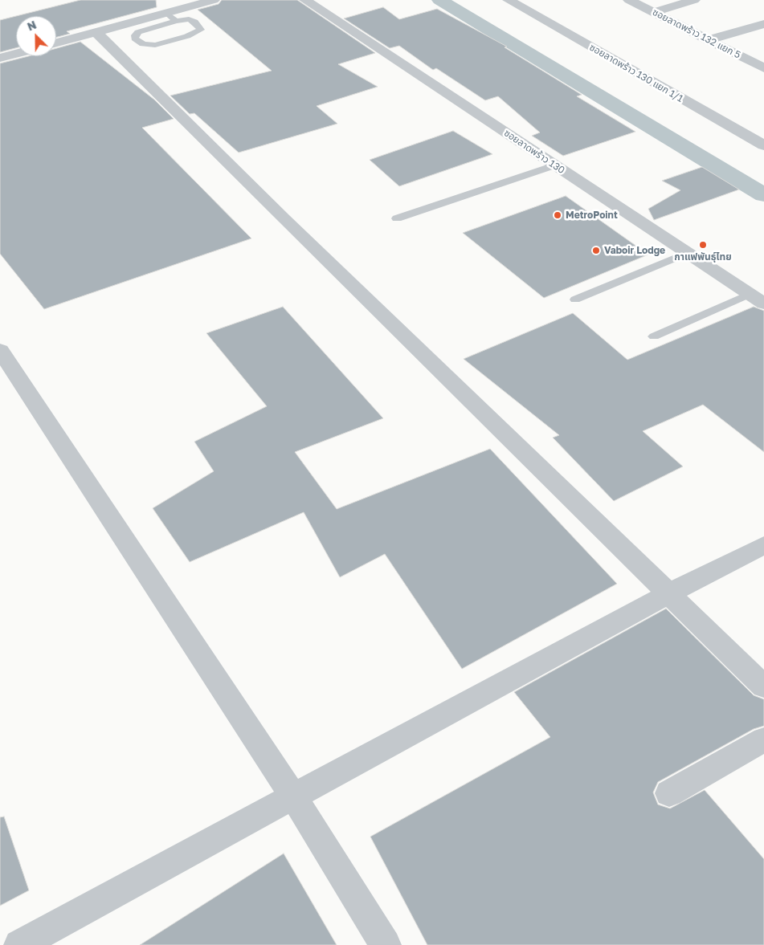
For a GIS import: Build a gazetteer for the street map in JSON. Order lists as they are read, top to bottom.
{
  "streets": {
    "street": ["ซอยลาดพร้าว 132 แยก 5", "ซอยลาดพร้าว 130 แยก 1/1", "ซอยลาดพร้าว 130"]
  },
  "places": ["MetroPoint", "กาแฟพันธุ์ไทย", "Vaboir Lodge"],
  "north": "top left"
}
